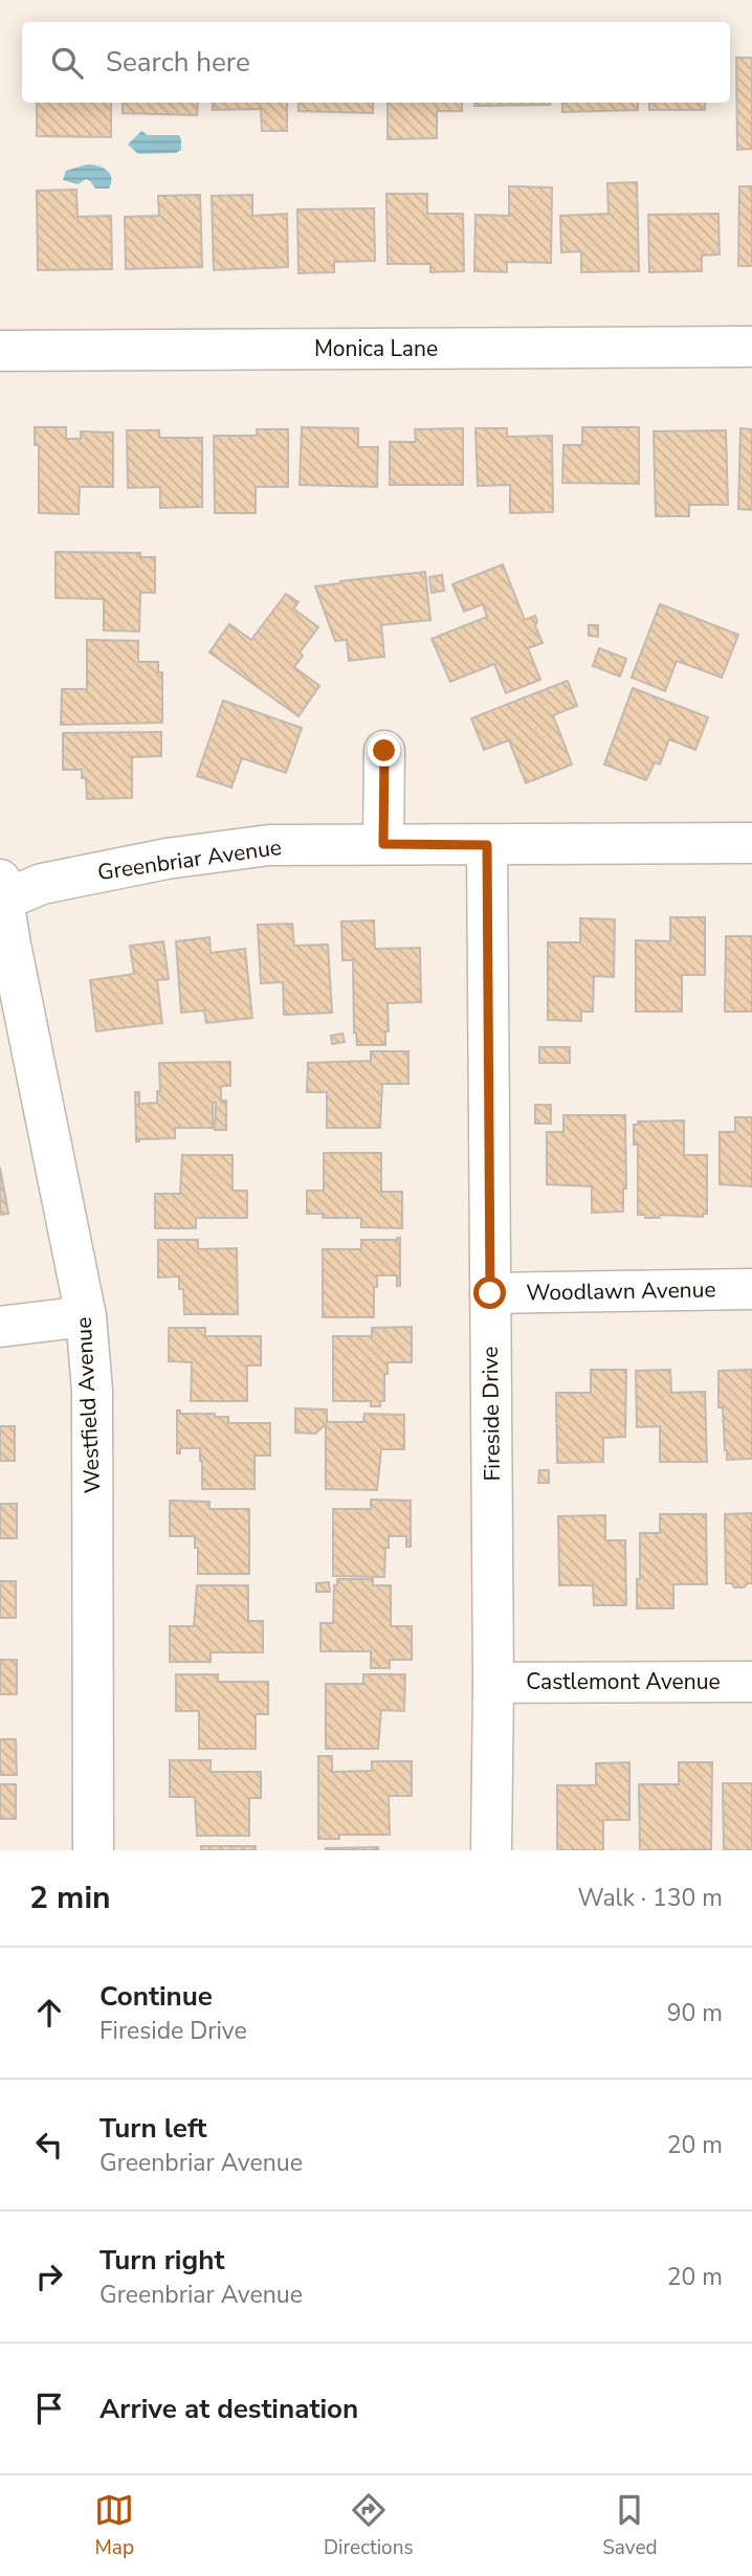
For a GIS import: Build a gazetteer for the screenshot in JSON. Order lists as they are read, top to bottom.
{
  "streets": {
    "street": [
      "Monica Lane",
      "Greenbriar Avenue",
      "Woodlawn Avenue",
      "Westfield Avenue",
      "Fireside Drive",
      "Castlemont Avenue"
    ]
  },
  "crossings": [
    ["Greenbriar Avenue", "Westfield Avenue"],
    ["Greenbriar Avenue", "Fireside Drive"],
    ["Woodlawn Avenue", "Fireside Drive"],
    ["Fireside Drive", "Castlemont Avenue"]
  ],
  "page": {
    "search": "Search here",
    "heading": ["2 min", "Walk · 130 m"],
    "list": [
      ["Continue", "Fireside Drive", "90 m"],
      ["Turn left", "Greenbriar Avenue", "20 m"],
      ["Turn right", "Greenbriar Avenue", "20 m"],
      "Arrive at destination"
    ],
    "nav": ["Map", "Directions", "Saved"]
  }
}
